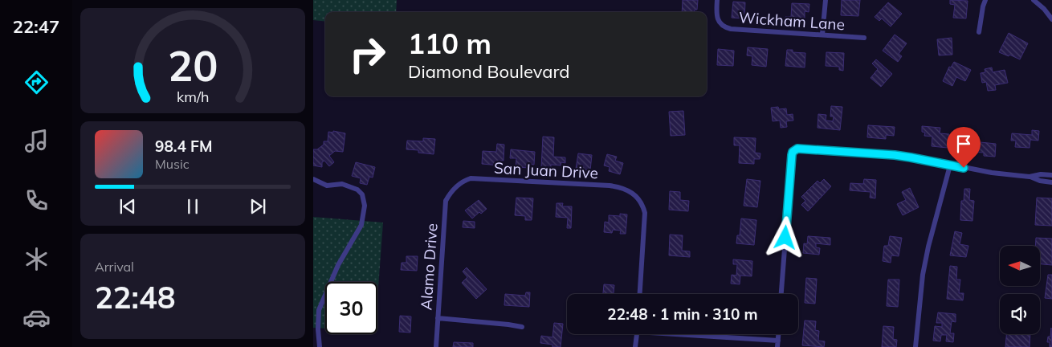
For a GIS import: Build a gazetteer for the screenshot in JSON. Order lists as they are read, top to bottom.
{
  "streets": {
    "street": ["Wickham Lane", "San Juan Drive", "Alamo Drive"]
  },
  "crossings": [
    ["San Juan Drive", "Alamo Drive"]
  ],
  "north": "left",
  "page": {
    "tabs": "22:47",
    "turn": ["110 m", "Diamond Boulevard"],
    "song": ["98.4 FM", "Music"],
    "tile": ["Arrival", "22:48"],
    "limit": "30",
    "trip": "22:48 · 1 min · 310 m",
    "gauge": ["20", "km/h"]
  }
}
